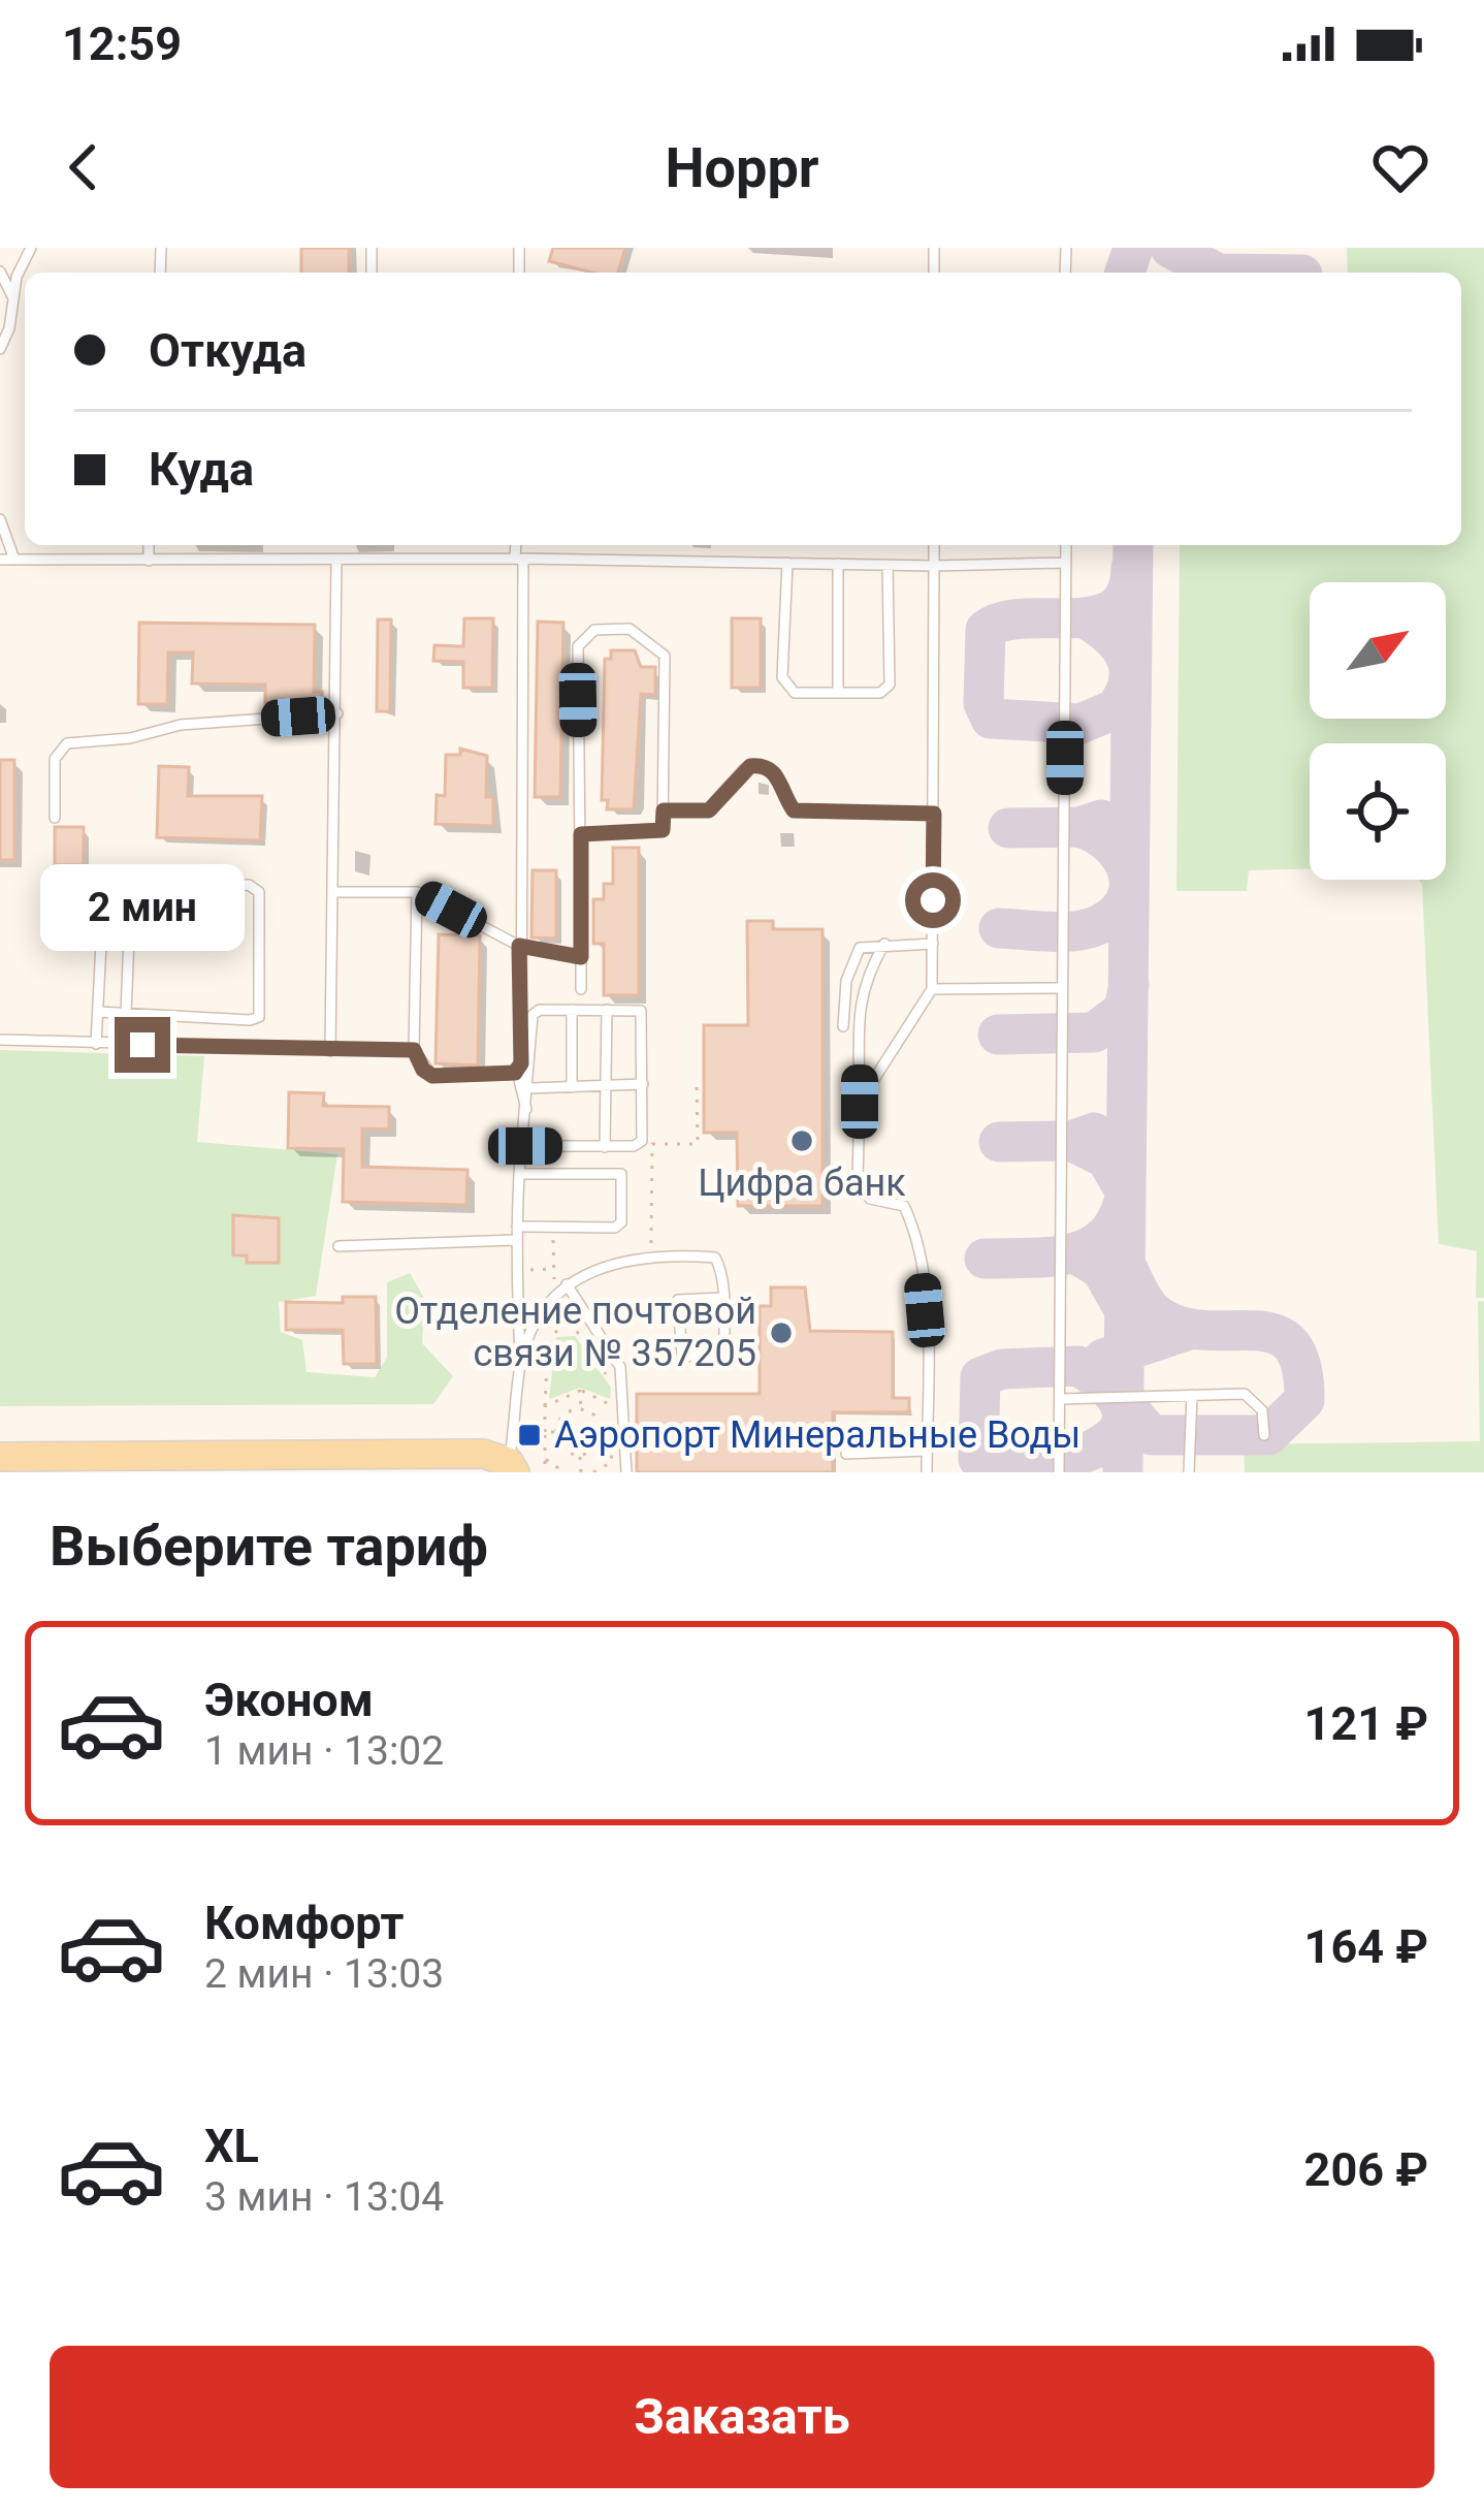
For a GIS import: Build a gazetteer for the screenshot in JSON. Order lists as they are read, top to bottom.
{
  "places": {
    "other": ["Цифра банк", "Отделение почтовой связи № 357205"],
    "transit": ["Аэропорт Минеральные Воды"]
  },
  "north": "top right",
  "page": {
    "status": "12:59",
    "header": "Hoppr",
    "banner": ["Откуда", "Куда"],
    "bubble": "2 мин",
    "heading": "Выберите тариф",
    "list": [
      {
        "name": "Эконом",
        "note": "1 мин · 13:02",
        "value": "121 ₽"
      },
      {
        "name": "Комфорт",
        "note": "2 мин · 13:03",
        "value": "164 ₽"
      },
      {
        "name": "XL",
        "note": "3 мин · 13:04",
        "value": "206 ₽"
      }
    ],
    "buttons": "Заказать"
  }
}
